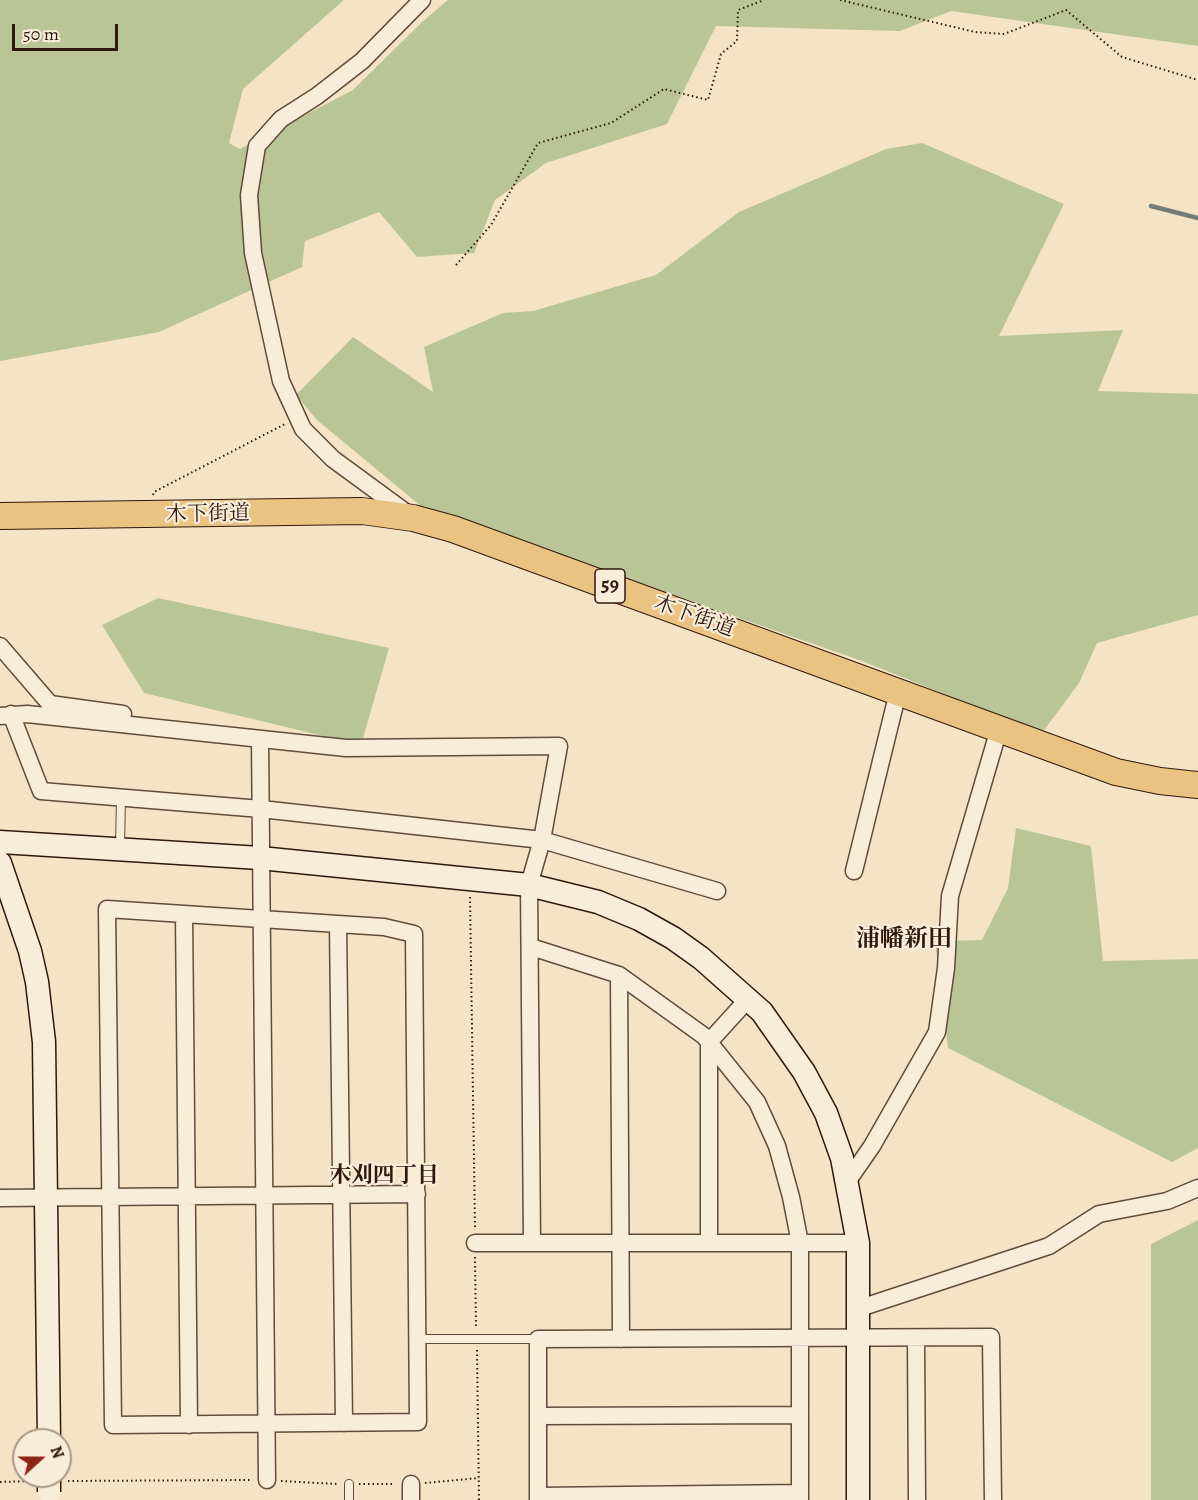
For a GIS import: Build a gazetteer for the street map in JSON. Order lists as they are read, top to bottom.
{
  "streets": {
    "main road": ["木下街道", "59"]
  },
  "districts": ["浦幡新田", "木刈四丁目"],
  "scale_bar": "50 m",
  "north": "right"
}
